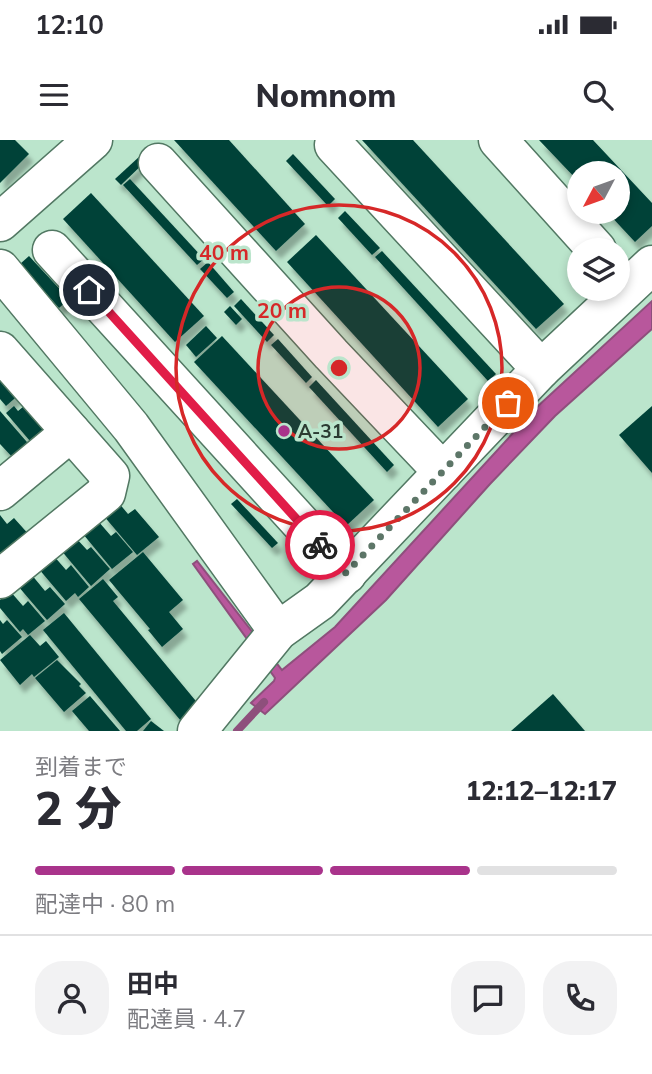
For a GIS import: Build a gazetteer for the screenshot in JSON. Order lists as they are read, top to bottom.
{
  "places": ["A-31"],
  "north": "bottom left",
  "page": {
    "status": "12:10",
    "header": "Nomnom",
    "heading": ["2 分", "到着まで", "12:12–12:17"],
    "panel": ["田中", "配達員 · 4.7"],
    "bar": "配達中 · 80 m"
  },
  "rings": ["40 m", "20 m"]
}
